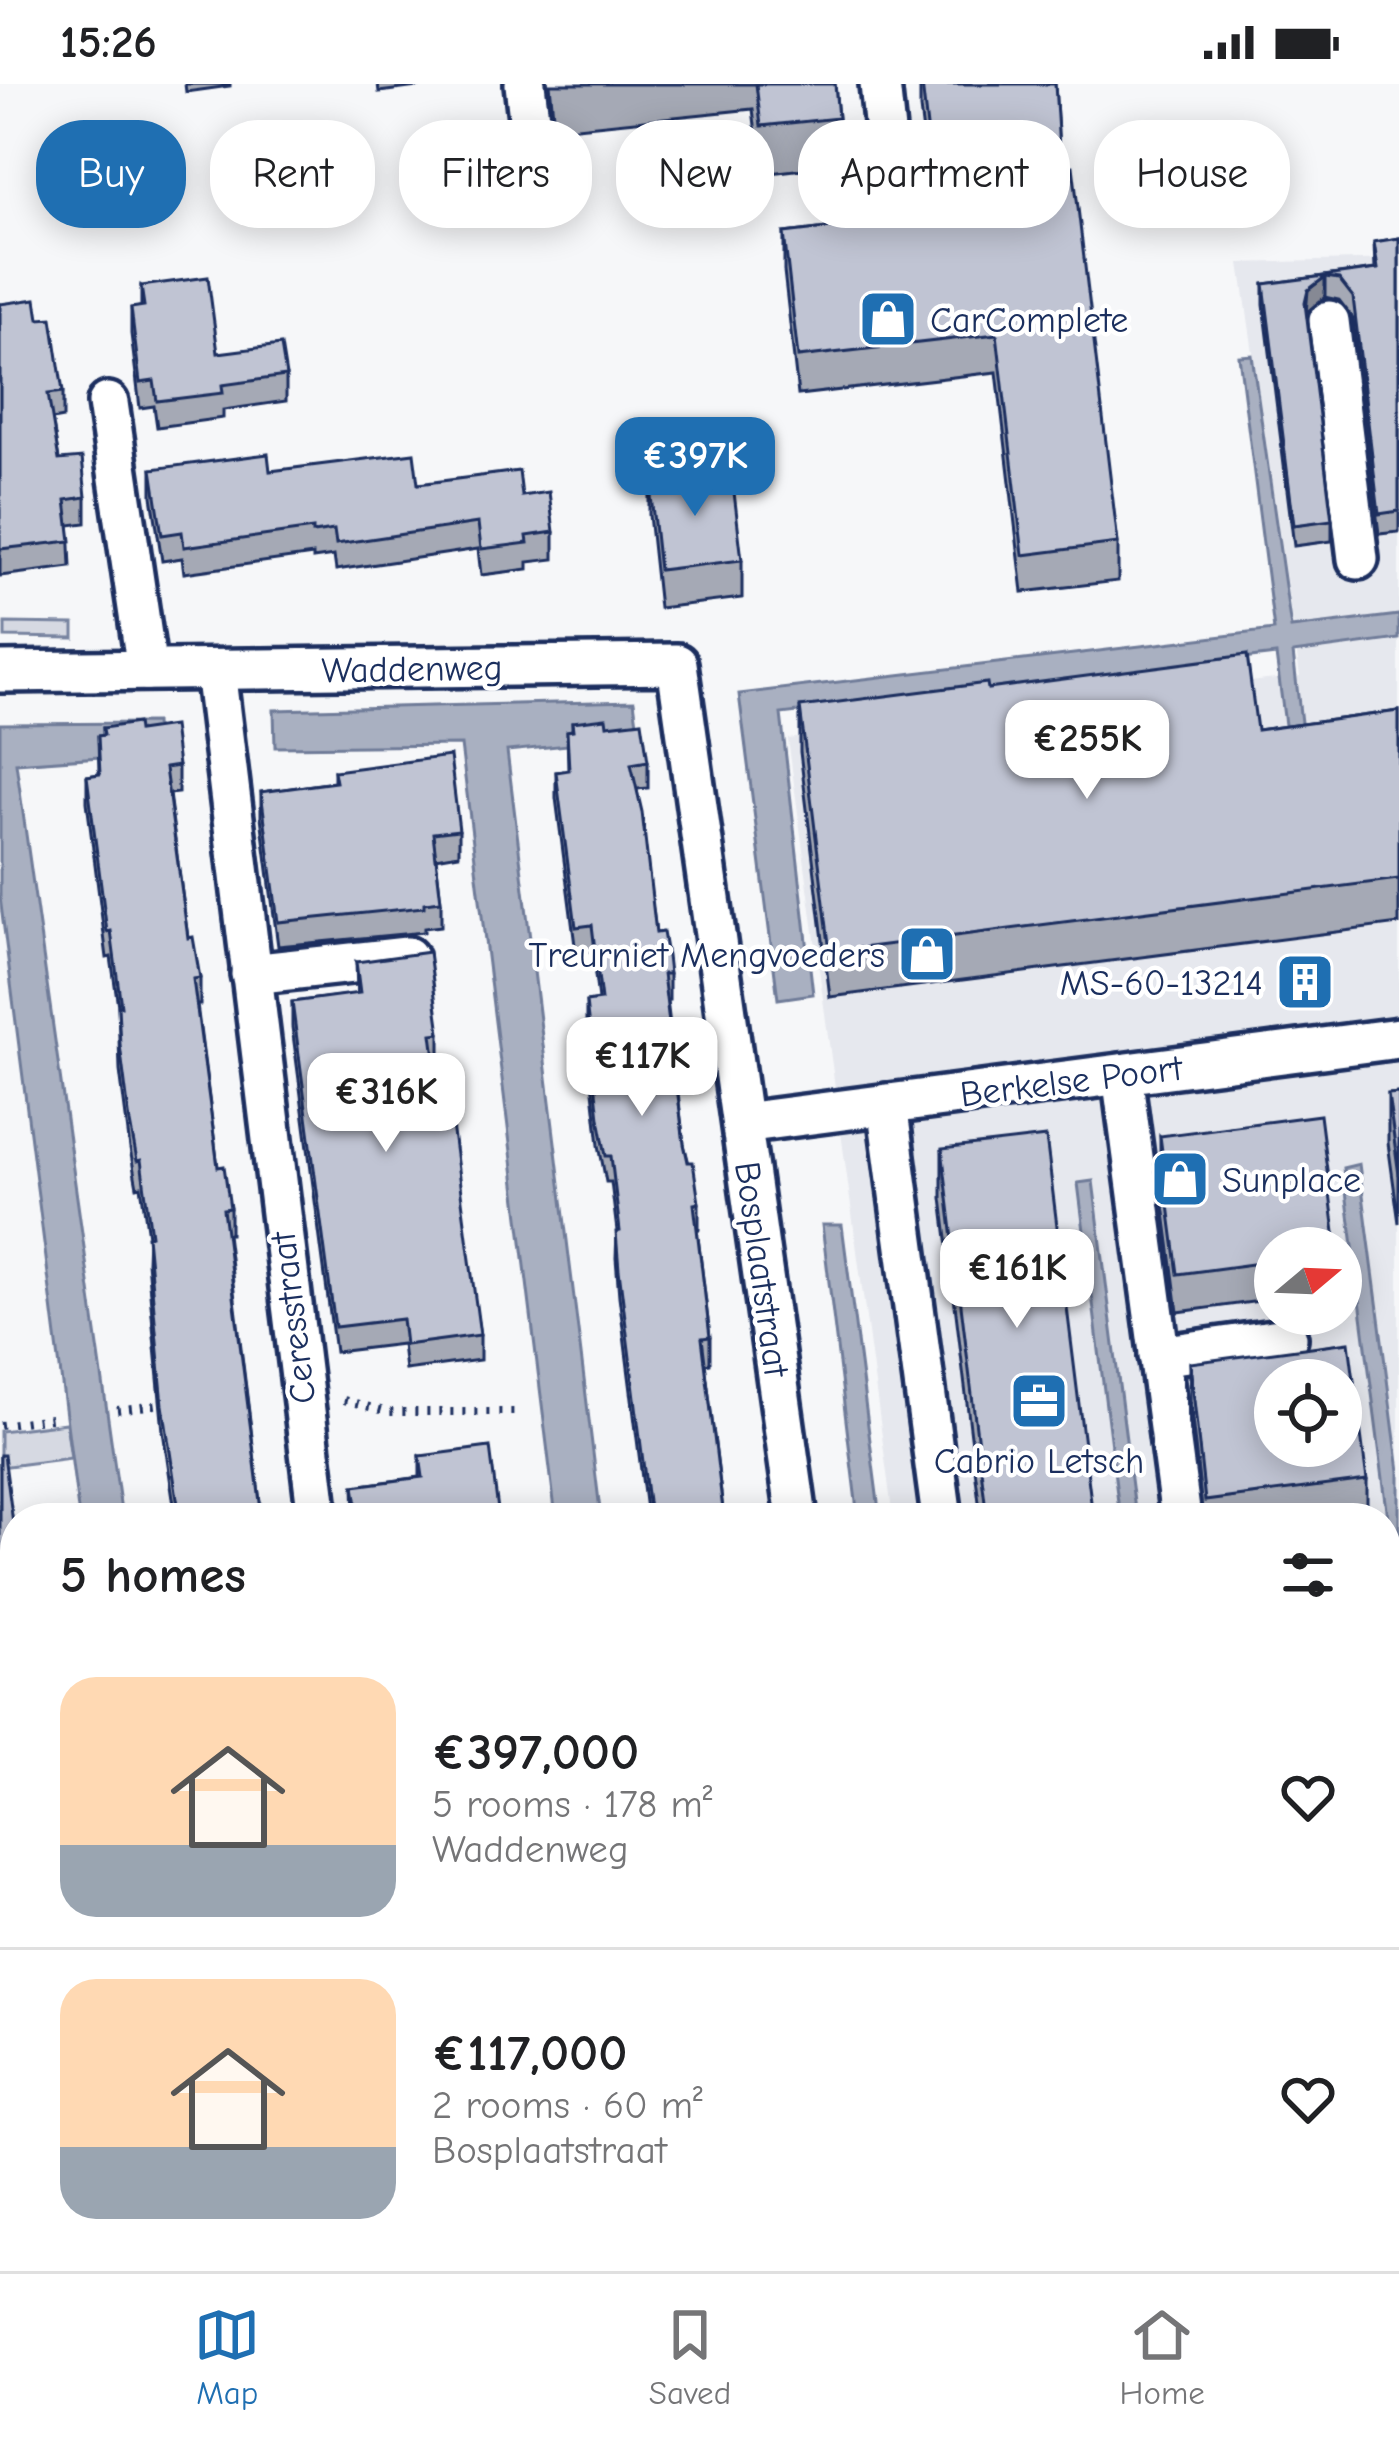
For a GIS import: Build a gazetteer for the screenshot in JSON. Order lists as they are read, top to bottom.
{
  "streets": {
    "street": [
      "Waddenweg",
      "Berkelse Poort",
      "Bosplaatstraat",
      "Ceresstraat"
    ]
  },
  "crossings": [
    ["Waddenweg", "Bosplaatstraat"],
    ["Waddenweg", "Ceresstraat"],
    ["Berkelse Poort", "Bosplaatstraat"]
  ],
  "places": {
    "shop": ["CarComplete", "Treurniet Mengvoeders", "Sunplace"],
    "building": ["MS-60-13214"],
    "office": ["Cabrio Letsch"]
  },
  "north": "right",
  "page": {
    "status": "15:26",
    "chip": [
      "Buy",
      "Rent",
      "Filters",
      "New",
      "Apartment",
      "House"
    ],
    "price": [
      "€397K",
      "€255K",
      "€117K",
      "€316K",
      "€161K"
    ],
    "heading": "5 homes",
    "list": [
      {
        "name": "€397,000",
        "note": "5 rooms · 178 m² · Waddenweg"
      },
      {
        "name": "€117,000",
        "note": "2 rooms · 60 m² · Bosplaatstraat"
      }
    ],
    "tabs": ["Map", "Saved", "Home"]
  }
}
